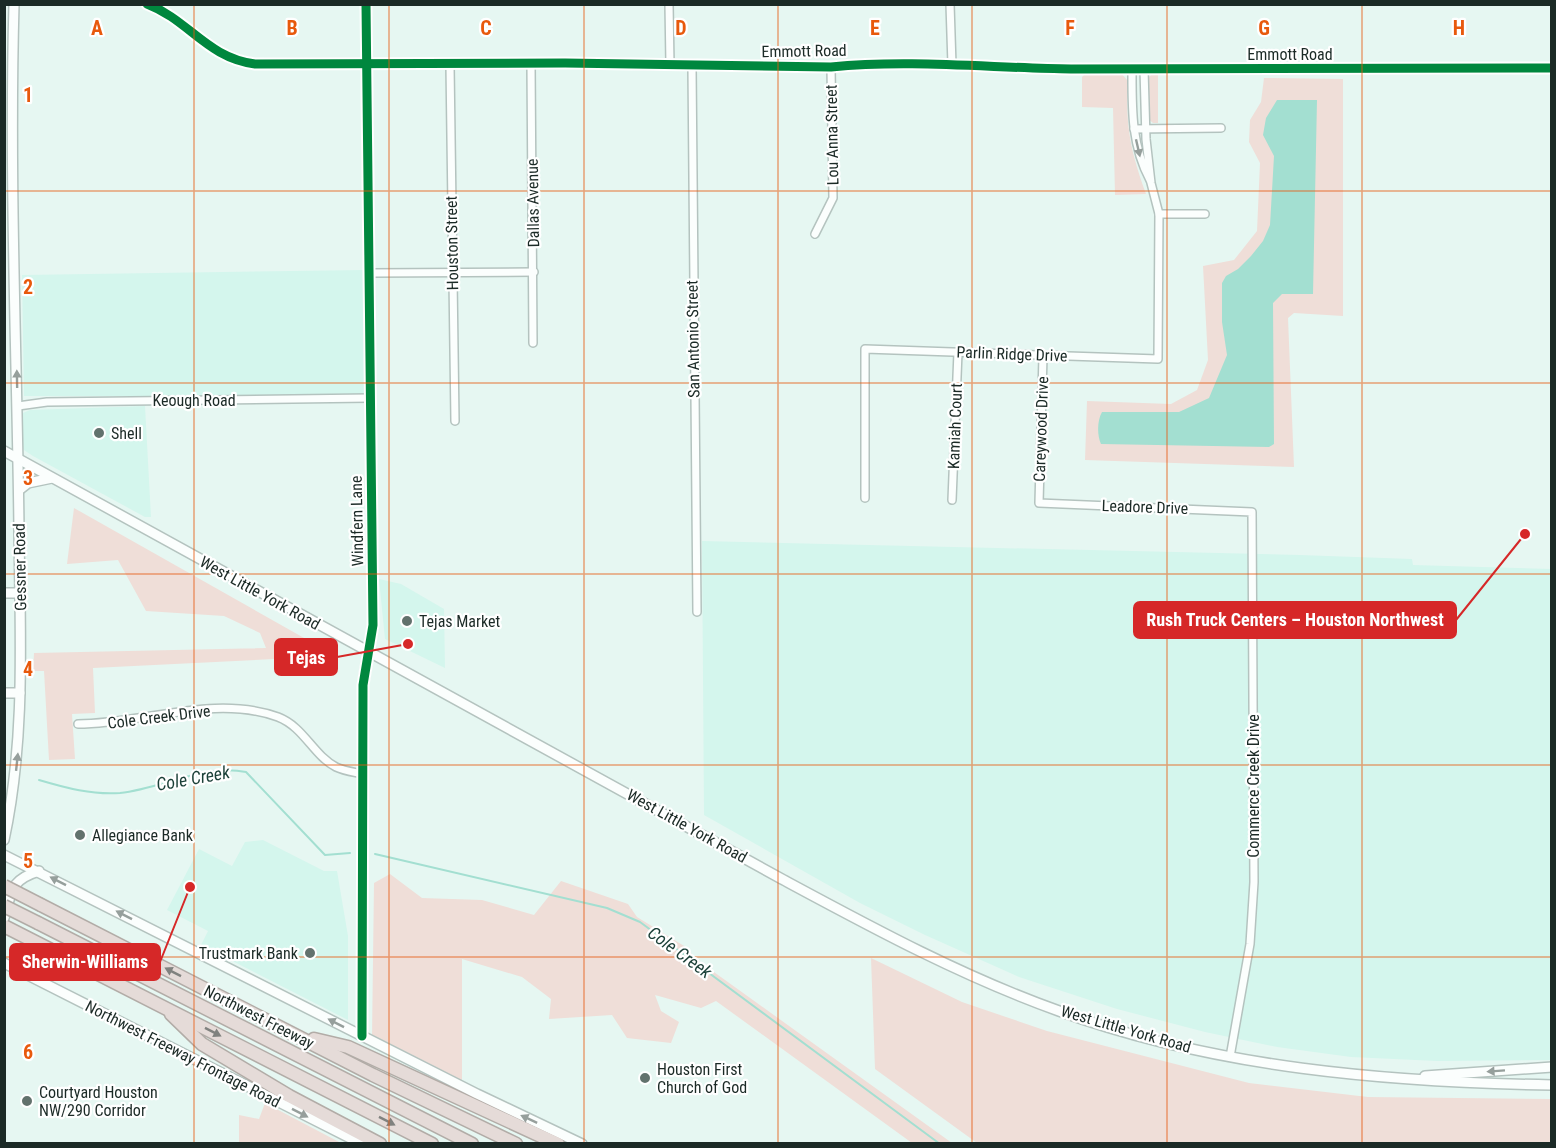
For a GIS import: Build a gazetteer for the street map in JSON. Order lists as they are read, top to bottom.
{
  "streets": {
    "highway": ["Northwest Freeway"],
    "main road": [
      "Emmott Road",
      "Windfern Lane",
      "Gessner Road",
      "West Little York Road",
      "Northwest Freeway Frontage Road"
    ],
    "street": [
      "Lou Anna Street",
      "Dallas Avenue",
      "Houston Street",
      "San Antonio Street",
      "Parlin Ridge Drive",
      "Keough Road",
      "Kamiah Court",
      "Careywood Drive",
      "Leadore Drive",
      "Cole Creek Drive",
      "Commerce Creek Drive"
    ]
  },
  "crossings": [
    ["Emmott Road", "Lou Anna Street"],
    ["Emmott Road", "Dallas Avenue"],
    ["Emmott Road", "Houston Street"],
    ["Emmott Road", "San Antonio Street"],
    ["Emmott Road", "Windfern Lane"],
    ["Parlin Ridge Drive", "Kamiah Court"],
    ["Parlin Ridge Drive", "Careywood Drive"],
    ["Keough Road", "Windfern Lane"],
    ["Keough Road", "Gessner Road"],
    ["Careywood Drive", "Leadore Drive"],
    ["Leadore Drive", "Commerce Creek Drive"],
    ["Windfern Lane", "West Little York Road"],
    ["Windfern Lane", "Cole Creek Drive"],
    ["Gessner Road", "West Little York Road"],
    ["West Little York Road", "Commerce Creek Drive"]
  ],
  "one_way": ["Northwest Freeway Frontage Road"],
  "water": ["Cole Creek"],
  "places": [
    "Shell",
    "Rush Truck Centers – Houston Northwest",
    "Tejas Market",
    "Tejas",
    "Allegiance Bank",
    "Sherwin-Williams",
    "Trustmark Bank",
    "Houston First Church of God",
    "Courtyard Houston NW/290 Corridor"
  ],
  "grid": {
    "columns": [
      "A",
      "B",
      "C",
      "D",
      "E",
      "F",
      "G",
      "H"
    ],
    "rows": [
      "1",
      "2",
      "3",
      "4",
      "5",
      "6"
    ]
  }
}
